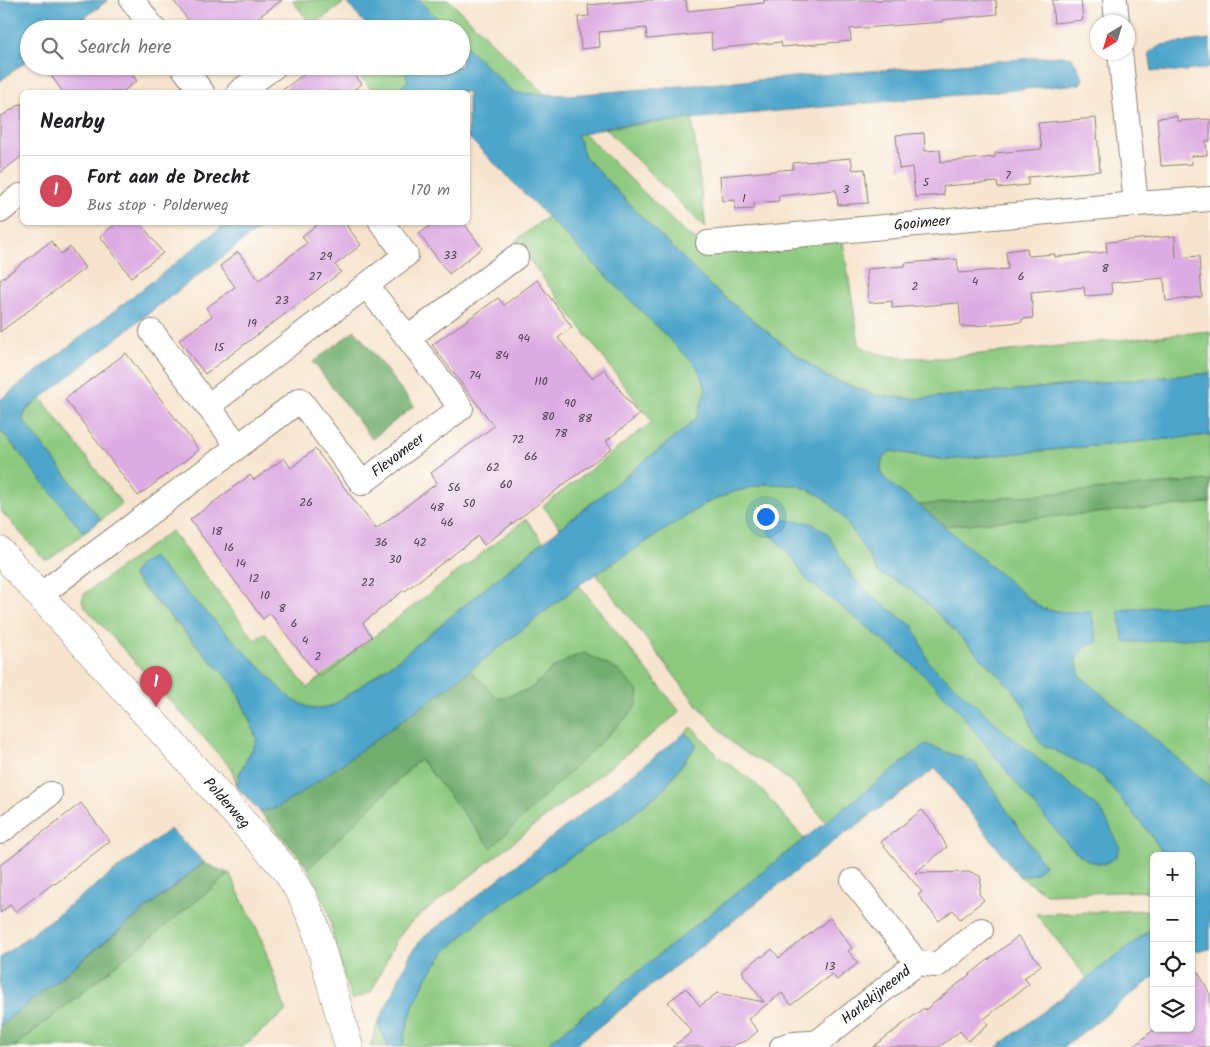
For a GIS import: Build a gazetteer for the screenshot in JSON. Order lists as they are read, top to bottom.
{
  "streets": {
    "street": [
      "Gooimeer",
      "Flevomeer",
      "Polderweg",
      "Harlekijneend"
    ]
  },
  "crossings": [
    ["Flevomeer", "Polderweg"]
  ],
  "house_numbers": [
    "7",
    "5",
    "3",
    "1",
    "33",
    "29",
    "8",
    "27",
    "6",
    "4",
    "2",
    "23",
    "19",
    "94",
    "15",
    "84",
    "74",
    "110",
    "90",
    "80",
    "88",
    "78",
    "72",
    "66",
    "62",
    "60",
    "56",
    "26",
    "50",
    "48",
    "46",
    "18",
    "36",
    "42",
    "16",
    "30",
    "14",
    "12",
    "22",
    "10",
    "8",
    "6",
    "4",
    "2",
    "13"
  ],
  "north": "bottom left",
  "page": {
    "search": "Search here",
    "heading": "Nearby",
    "list": [
      {
        "mark": "1",
        "name": "Fort aan de Drecht",
        "note": "Bus stop · Polderweg",
        "value": "170 m"
      }
    ],
    "pins": "1",
    "map_buttons": ["+", "−"]
  }
}
